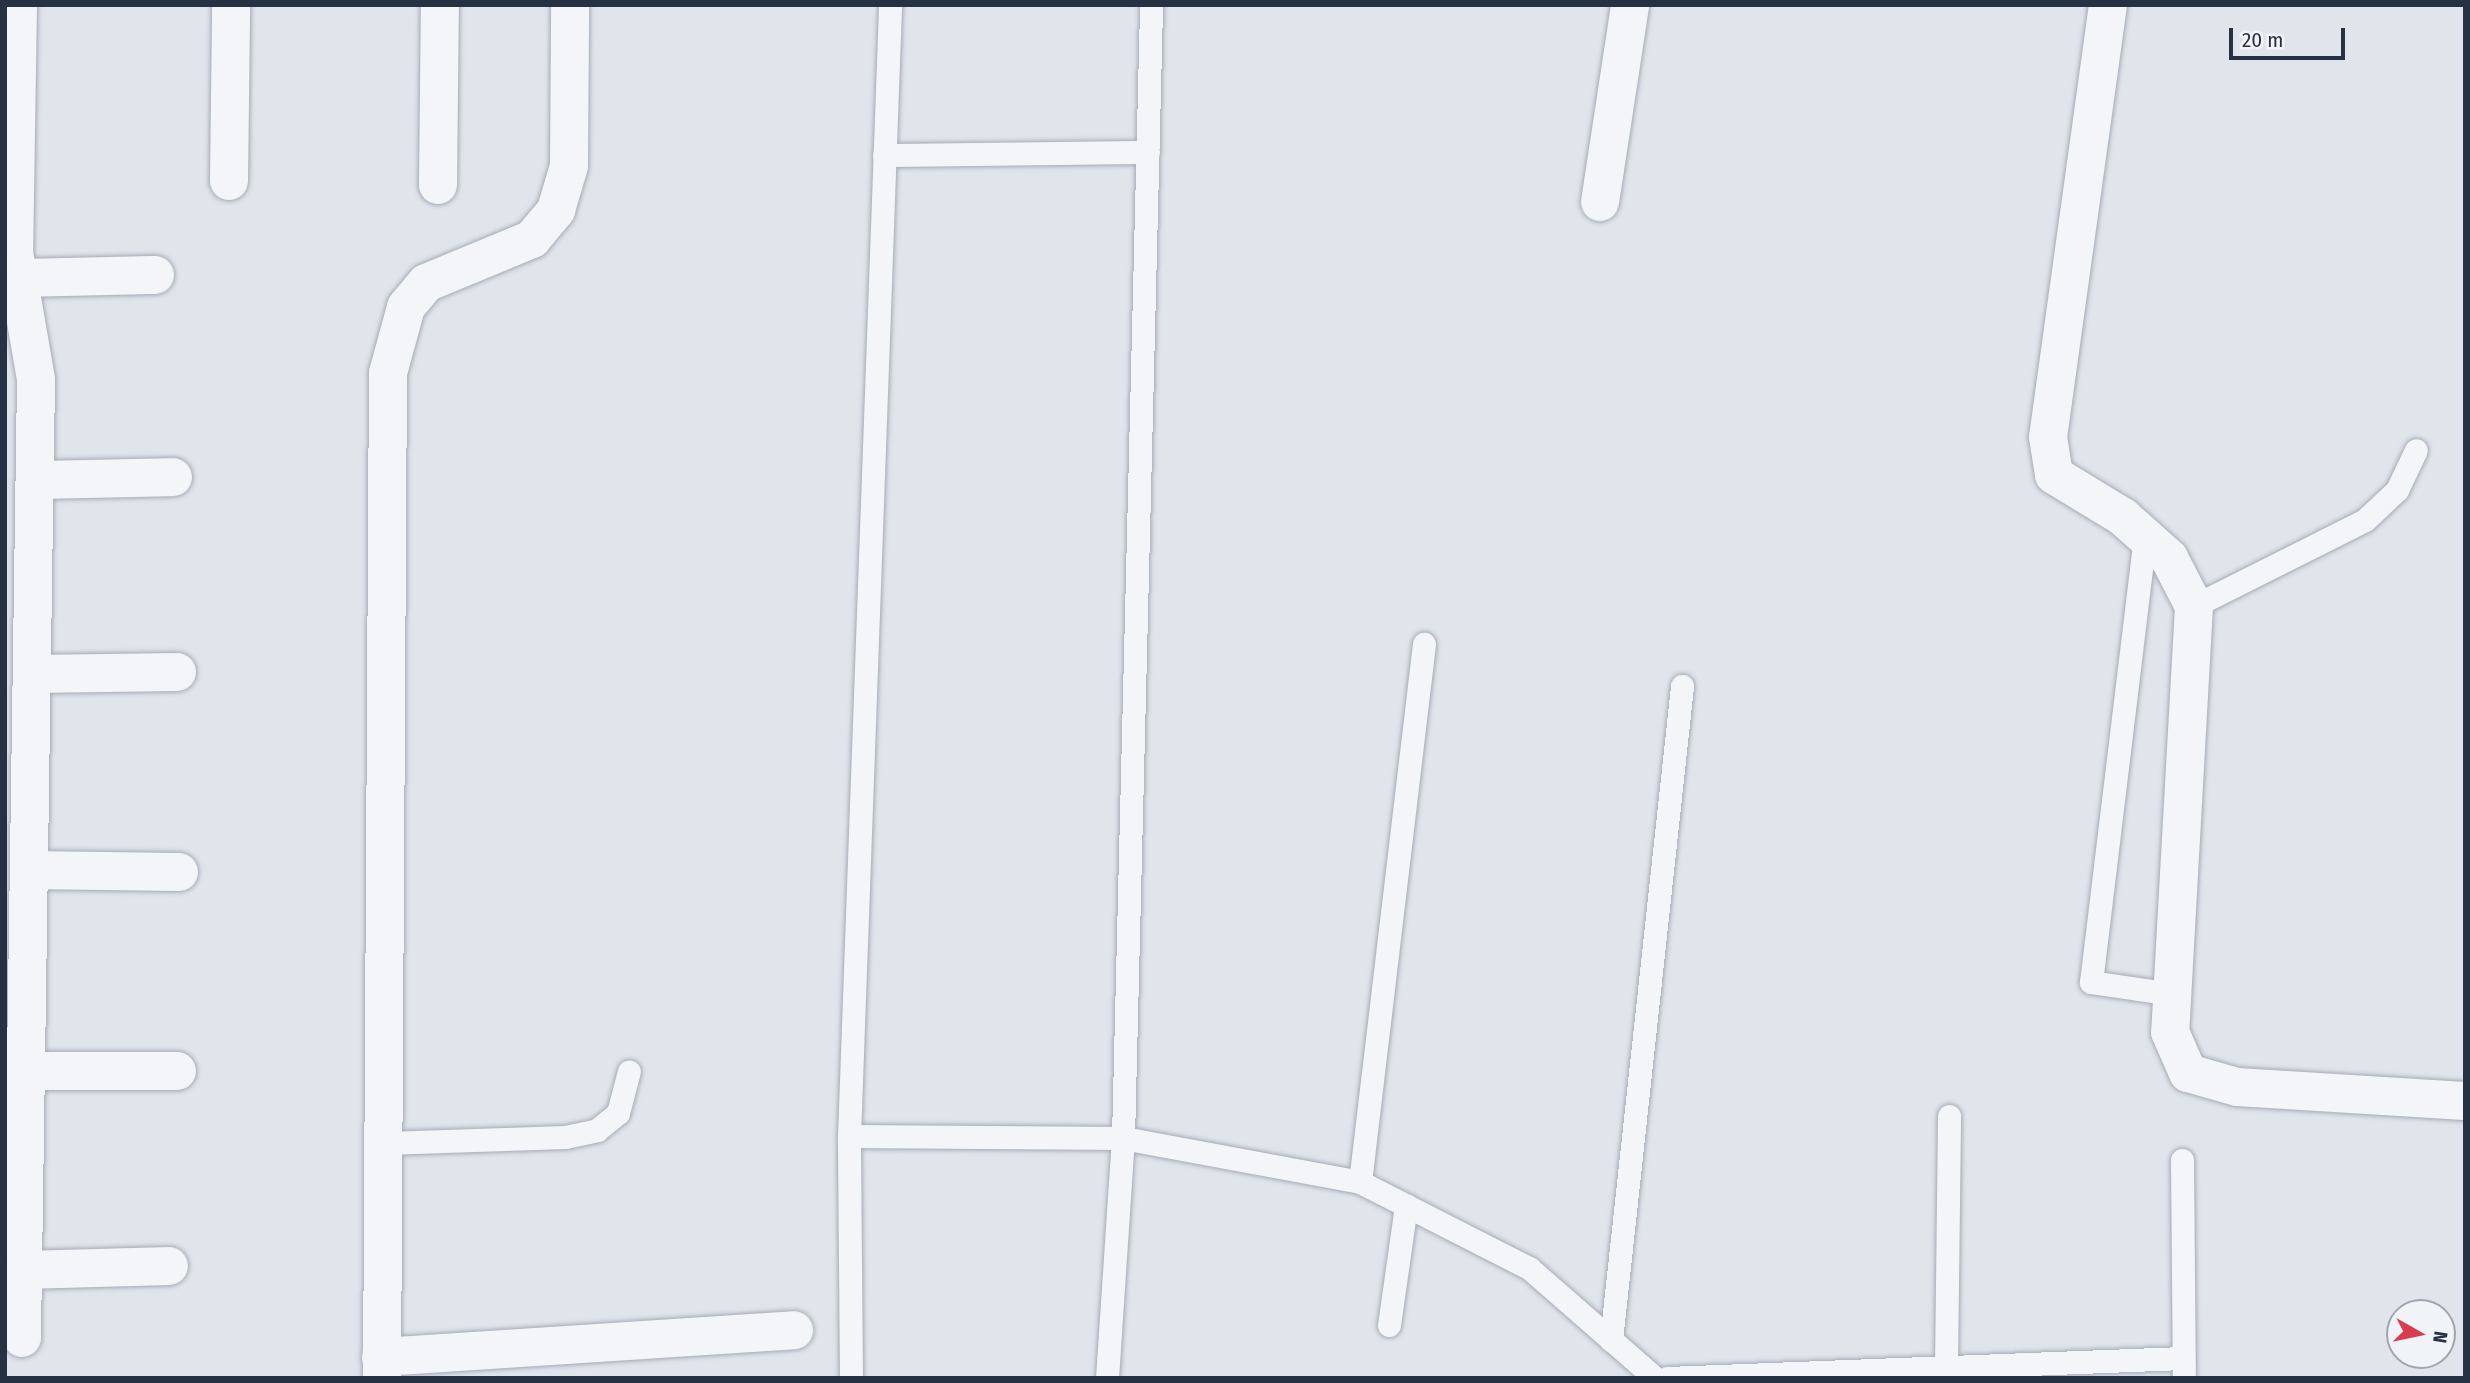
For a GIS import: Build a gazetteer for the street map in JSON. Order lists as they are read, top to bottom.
{
  "scale_bar": "20 m",
  "north": "right"
}
